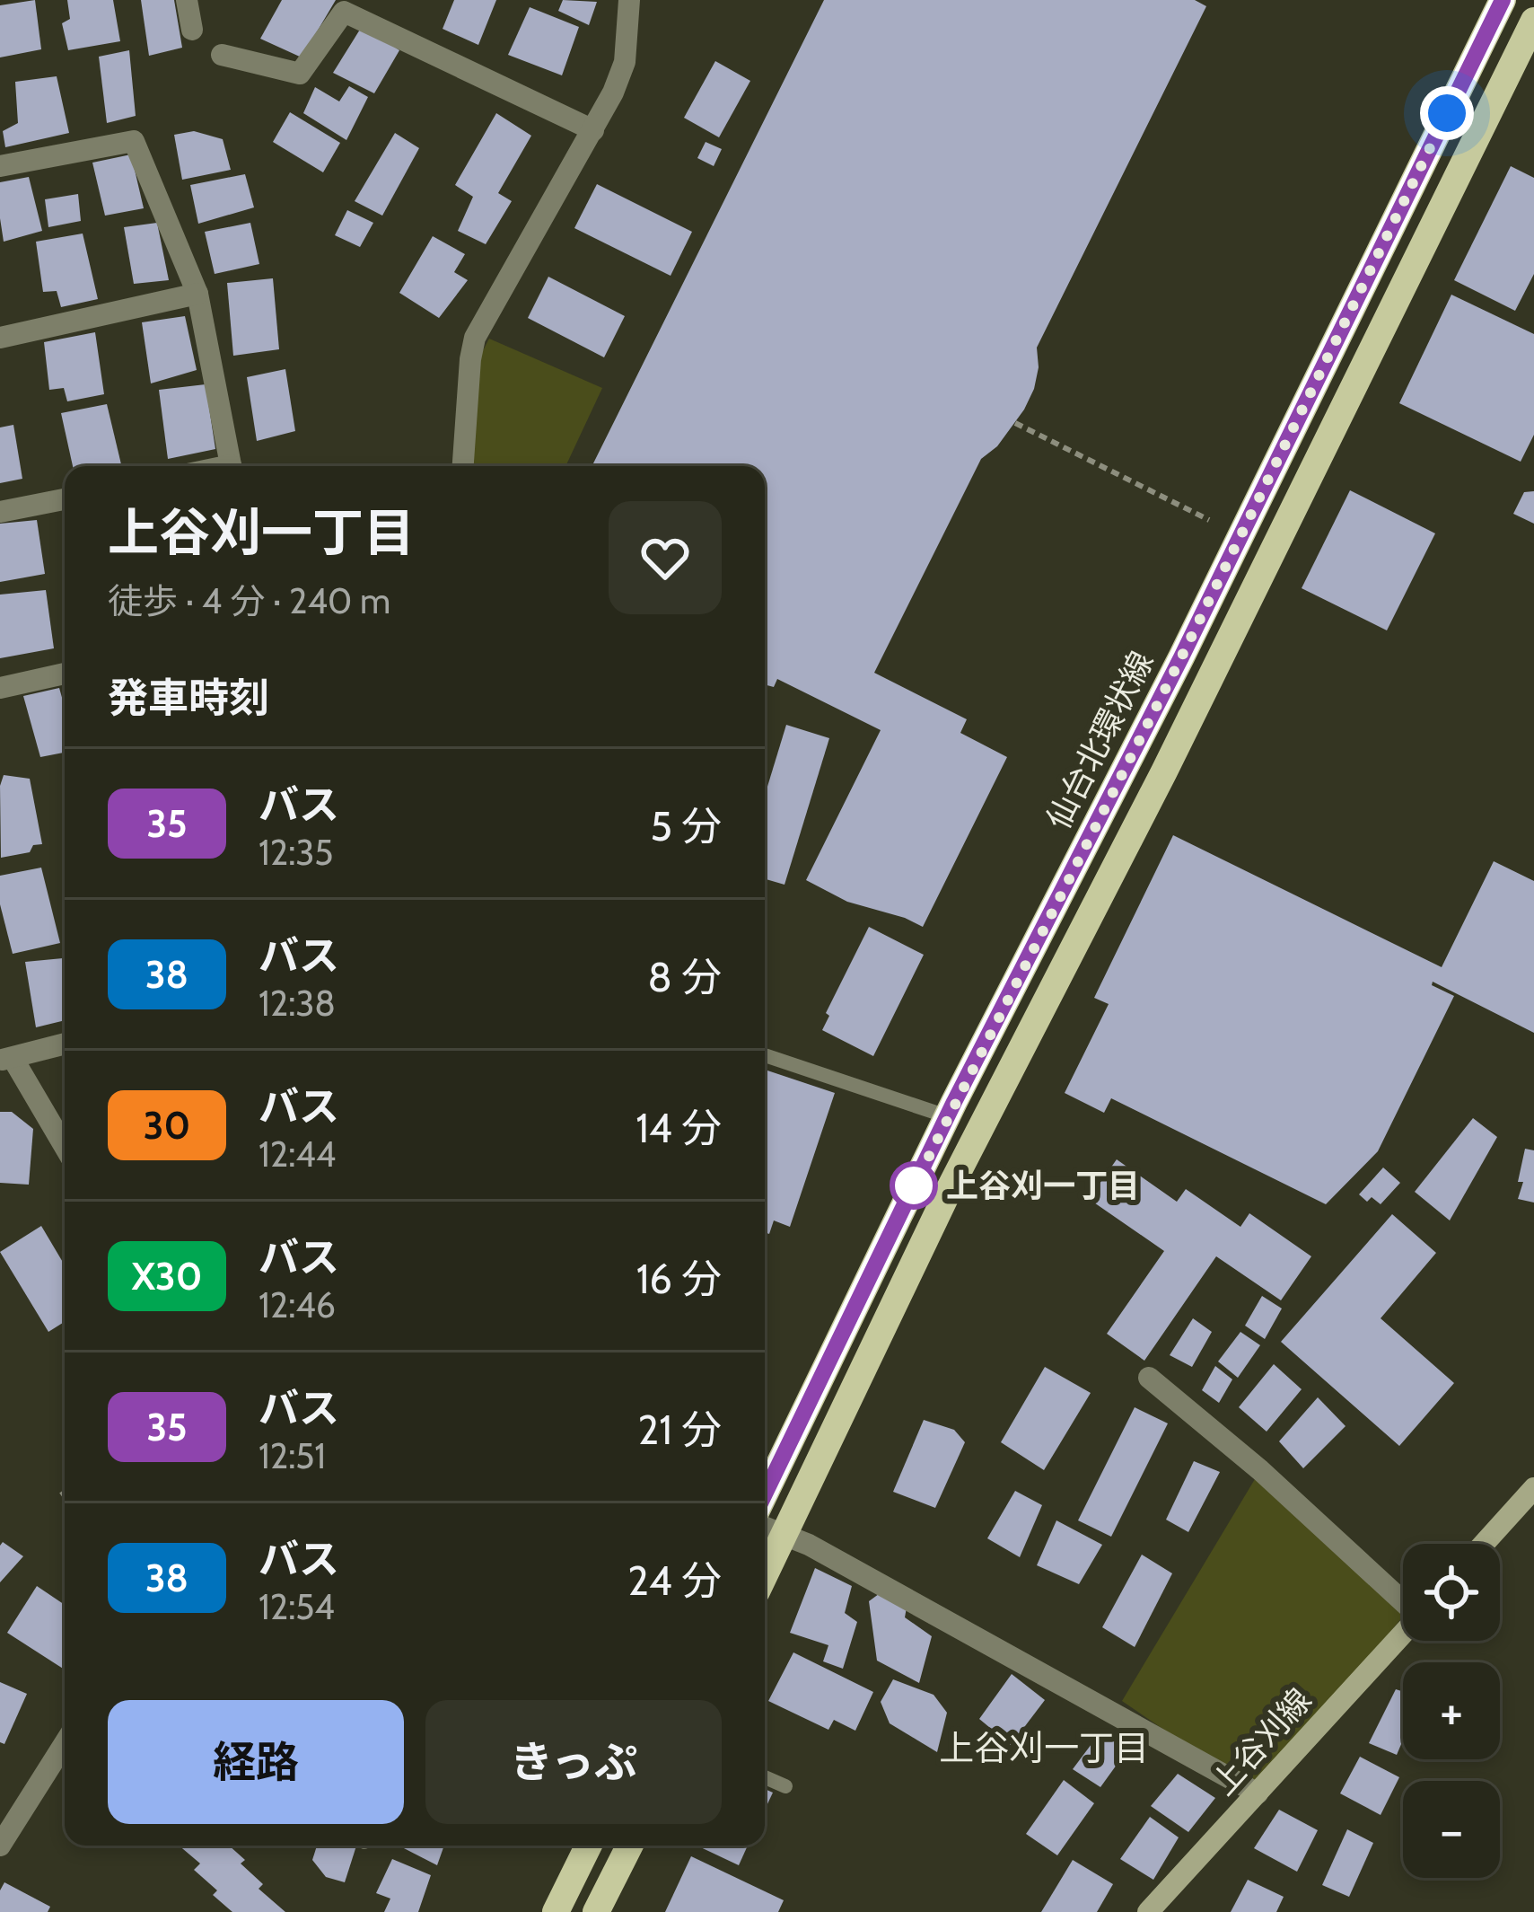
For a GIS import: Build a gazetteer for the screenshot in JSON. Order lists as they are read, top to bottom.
{
  "streets": {
    "main road": ["仙台北環状線"],
    "street": ["上谷刈線"]
  },
  "districts": ["上谷刈一丁目"],
  "places": ["上谷刈一丁目"],
  "lines": ["bus line 35"],
  "page": {
    "heading": [
      ["上谷刈一丁目", "徒歩 · 4 分 · 240 m"],
      "発車時刻"
    ],
    "list": [
      {
        "mark": "35",
        "name": "バス",
        "note": "12:35",
        "value": "5 分"
      },
      {
        "mark": "38",
        "name": "バス",
        "note": "12:38",
        "value": "8 分"
      },
      {
        "mark": "30",
        "name": "バス",
        "note": "12:44",
        "value": "14 分"
      },
      {
        "mark": "X30",
        "name": "バス",
        "note": "12:46",
        "value": "16 分"
      },
      {
        "mark": "35",
        "name": "バス",
        "note": "12:51",
        "value": "21 分"
      },
      {
        "mark": "38",
        "name": "バス",
        "note": "12:54",
        "value": "24 分"
      }
    ],
    "map_buttons": ["+", "−"],
    "buttons": ["経路", "きっぷ"]
  }
}
